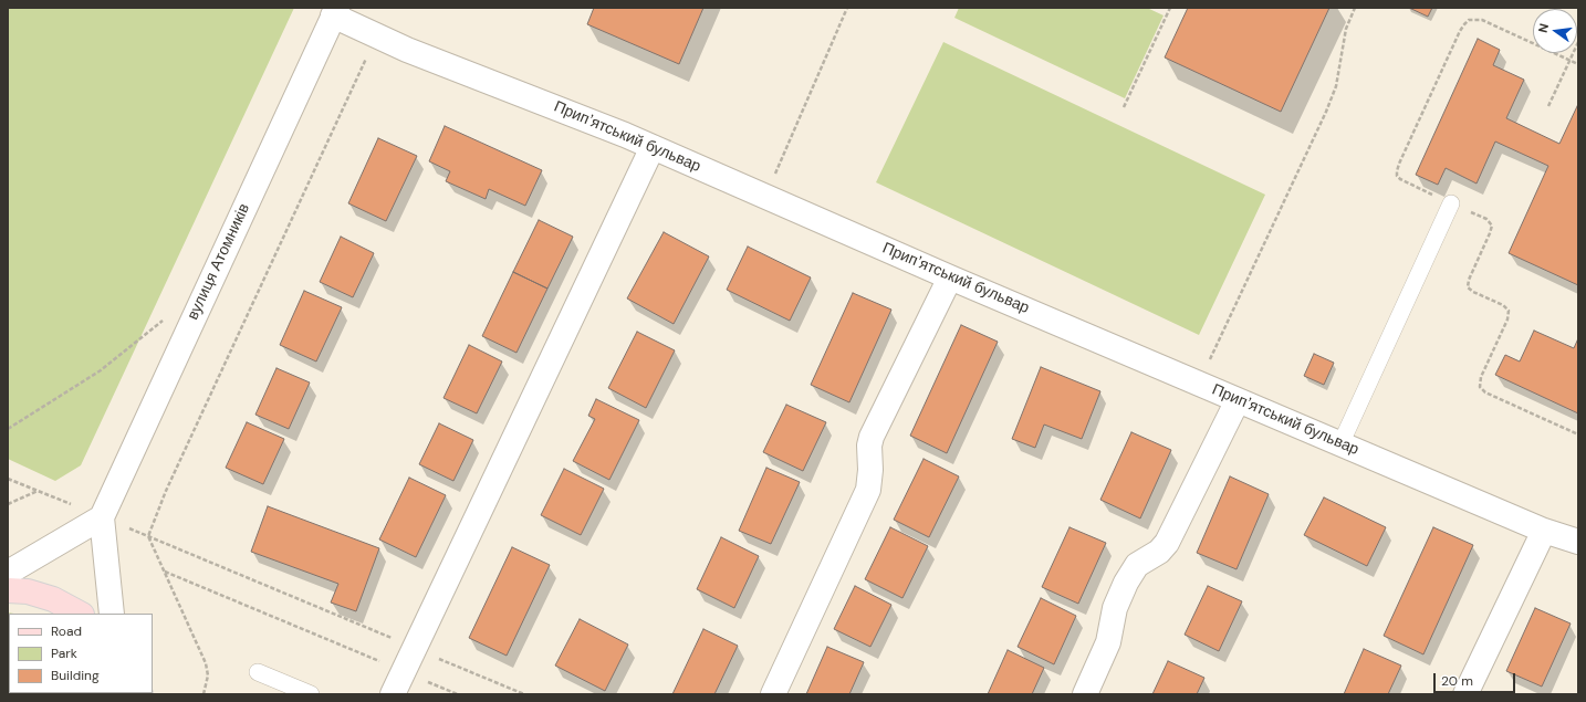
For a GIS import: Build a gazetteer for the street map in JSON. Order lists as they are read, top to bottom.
{
  "streets": {
    "street": ["Припʼятський бульвар", "вулиця Атомників"]
  },
  "crossings": [
    ["Припʼятський бульвар", "вулиця Атомників"]
  ],
  "legend": ["Road", "Park", "Building"],
  "scale_bar": "20 m",
  "north": "left"
}
